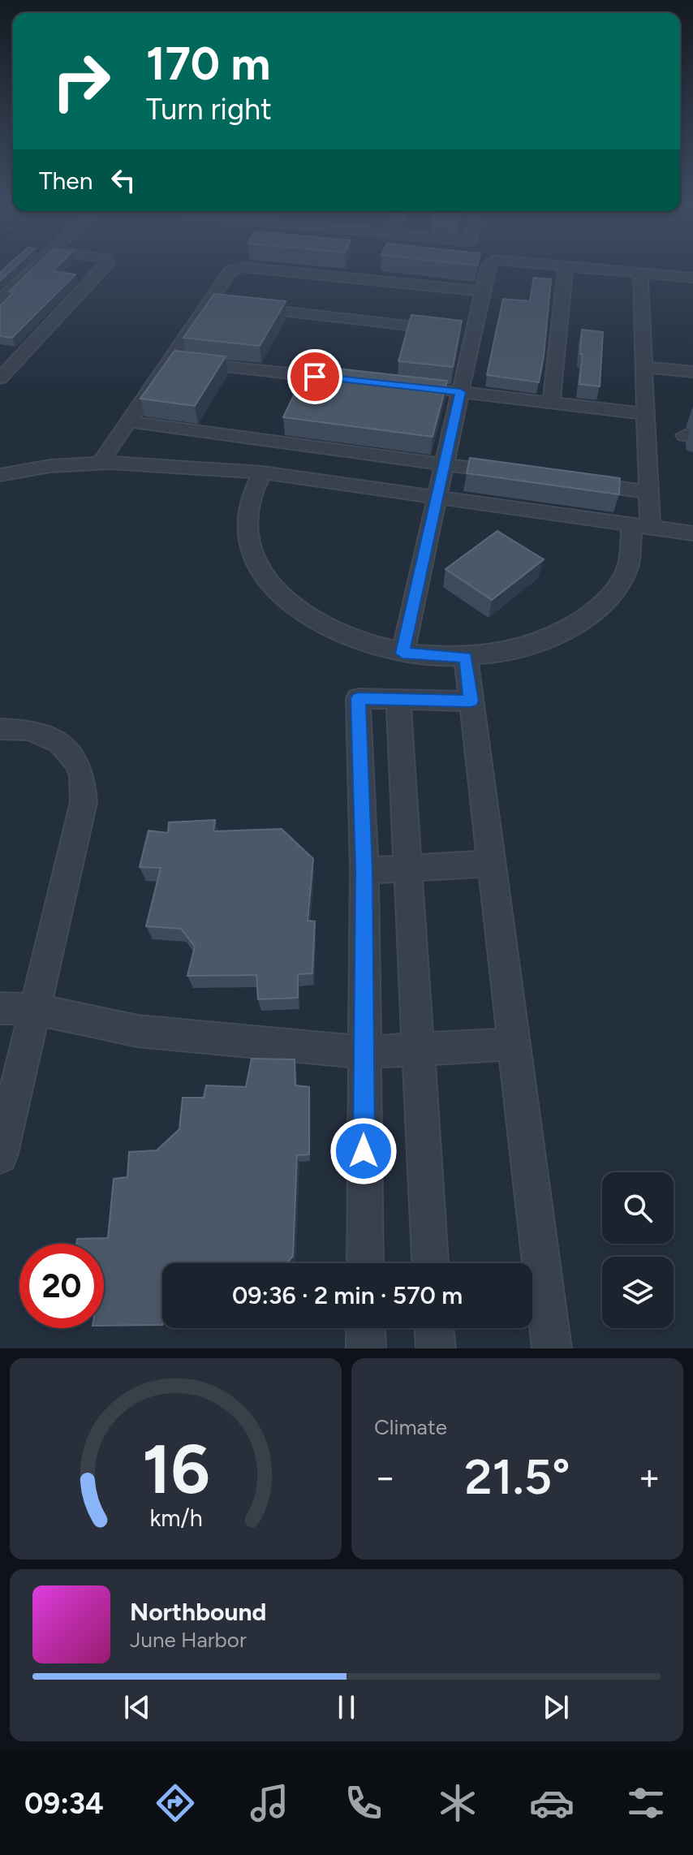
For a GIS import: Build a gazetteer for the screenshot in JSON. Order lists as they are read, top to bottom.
{
  "page": {
    "turn": ["170 m", "Turn right"],
    "then": "Then",
    "limit": "20",
    "trip": "09:36 · 2 min · 570 m",
    "tile": "Climate",
    "heat": ["−", "21.5°", "+"],
    "song": ["Northbound", "June Harbor"],
    "tabs": "09:34",
    "gauge": ["16", "km/h"]
  }
}
